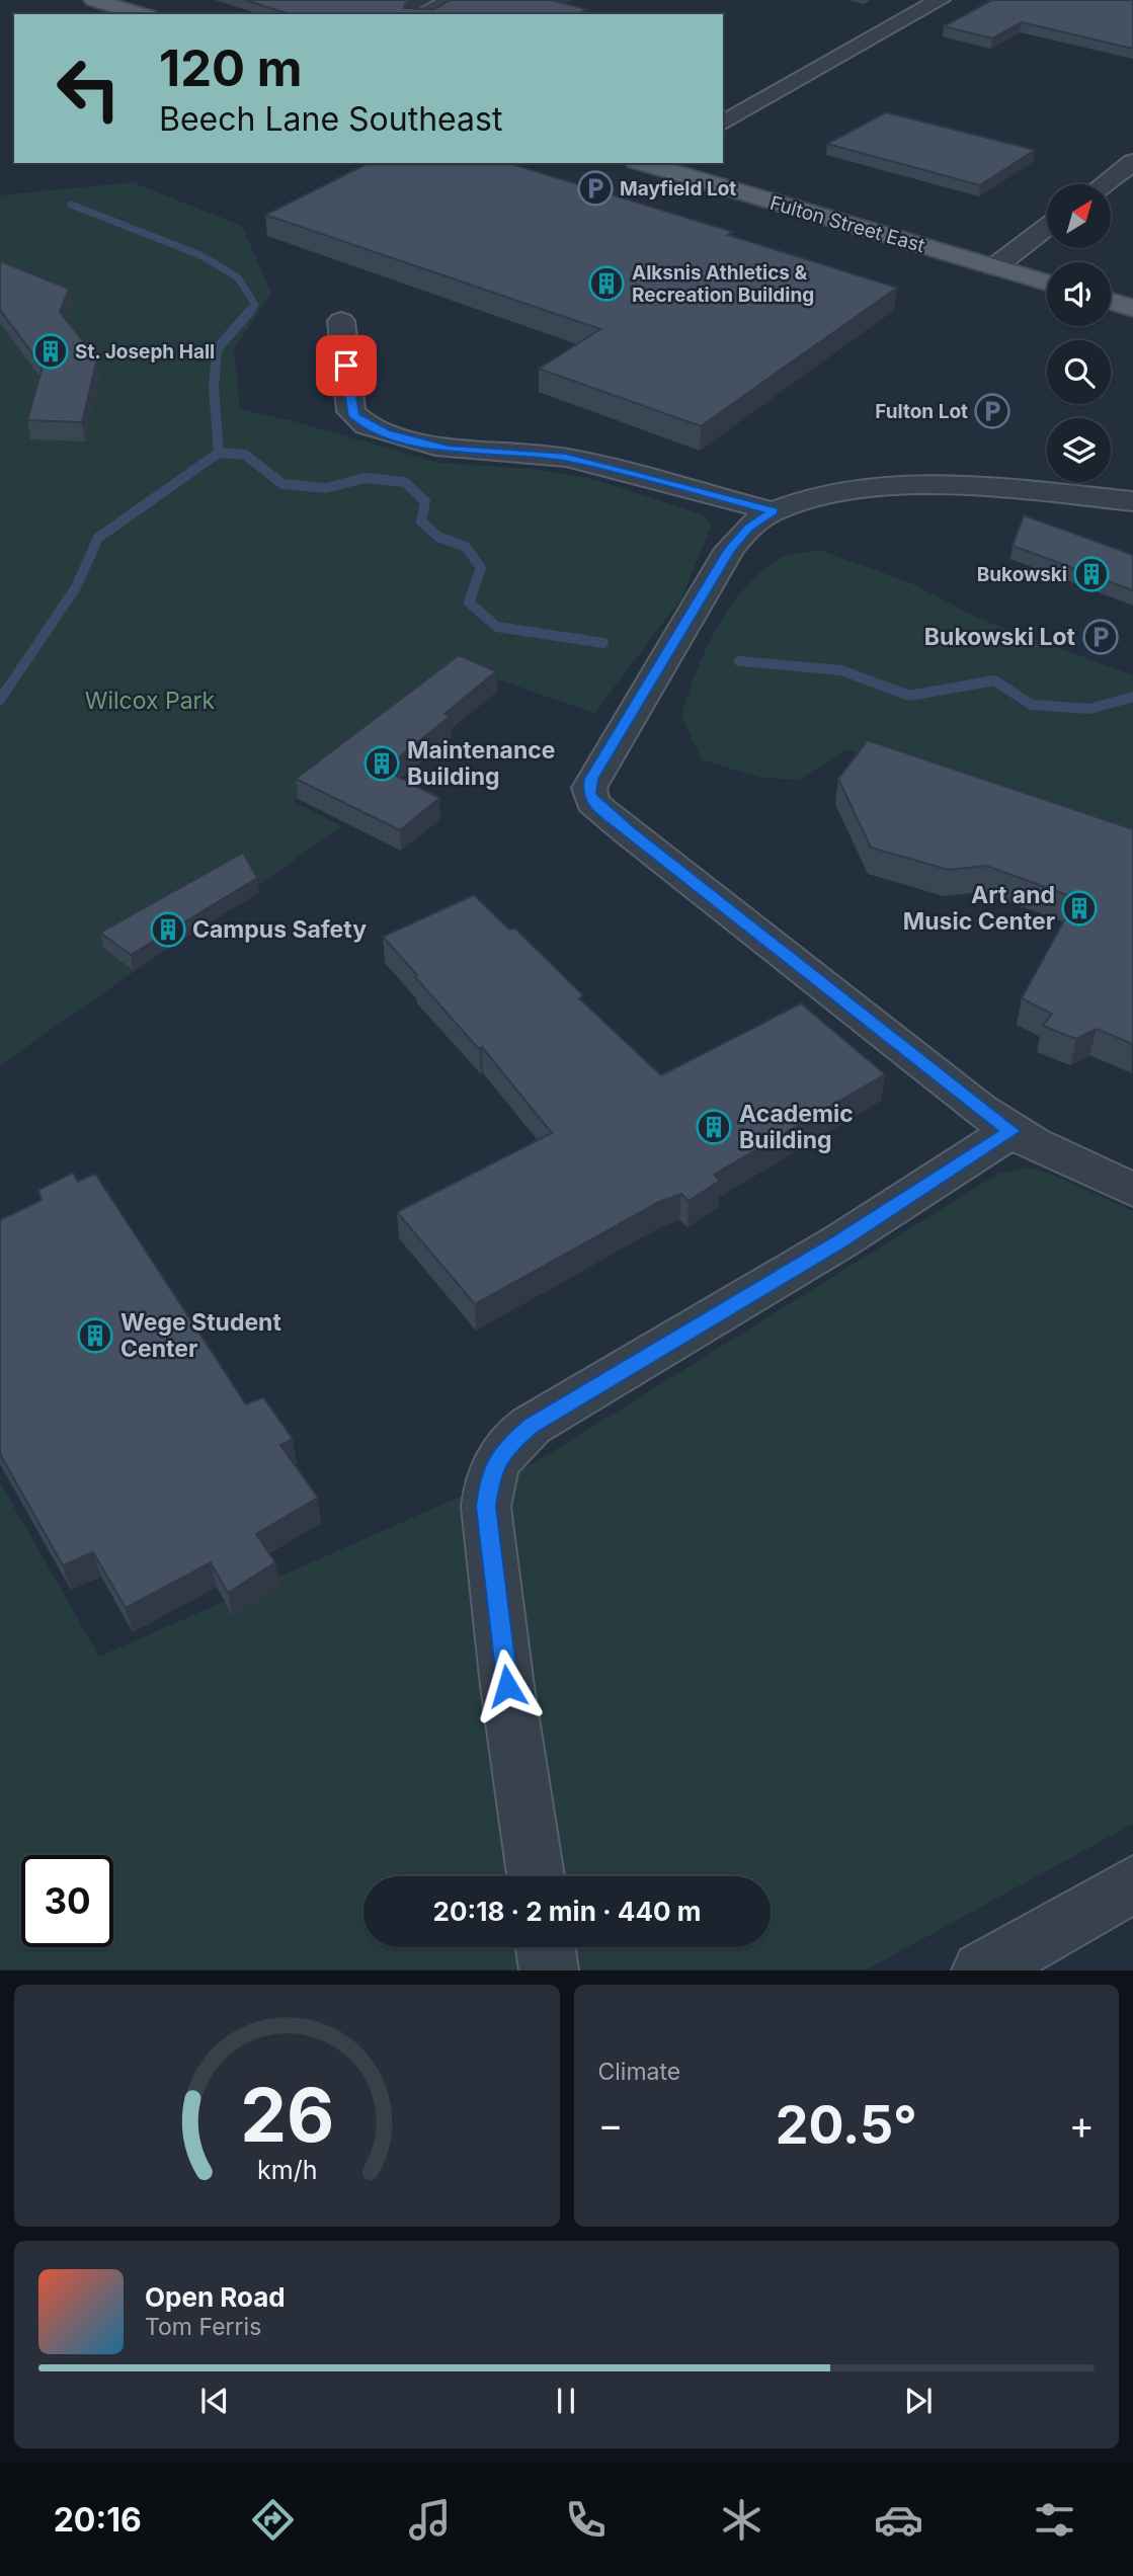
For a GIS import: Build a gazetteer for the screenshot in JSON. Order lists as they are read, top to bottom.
{
  "streets": {
    "main road": ["Fulton Street East"]
  },
  "parks": ["Wilcox Park"],
  "places": {
    "parking": ["Mayfield Lot", "Fulton Lot", "Bukowski Lot"],
    "building": [
      "Alksnis Athletics & Recreation Building",
      "St. Joseph Hall",
      "Bukowski",
      "Maintenance Building",
      "Art and Music Center",
      "Campus Safety",
      "Academic Building",
      "Wege Student Center"
    ]
  },
  "north": "top right",
  "page": {
    "turn": ["120 m", "Beech Lane Southeast"],
    "limit": "30",
    "trip": "20:18 · 2 min · 440 m",
    "tile": "Climate",
    "heat": ["−", "20.5°", "+"],
    "song": ["Open Road", "Tom Ferris"],
    "tabs": "20:16",
    "gauge": ["26", "km/h"]
  }
}
